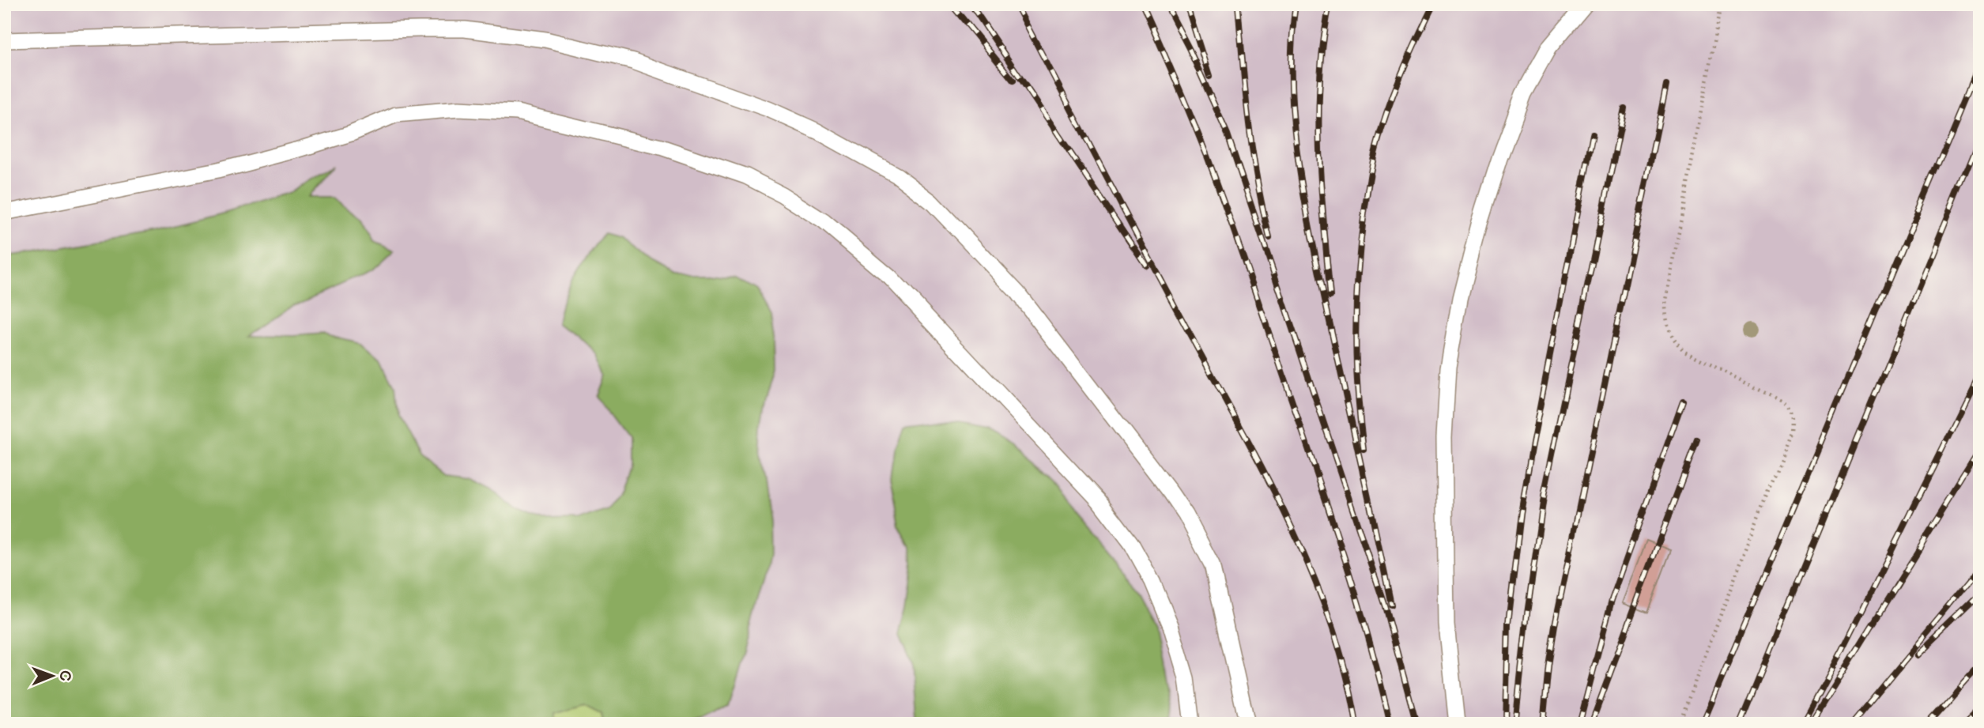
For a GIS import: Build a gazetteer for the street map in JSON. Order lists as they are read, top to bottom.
{
  "north": "right"
}
